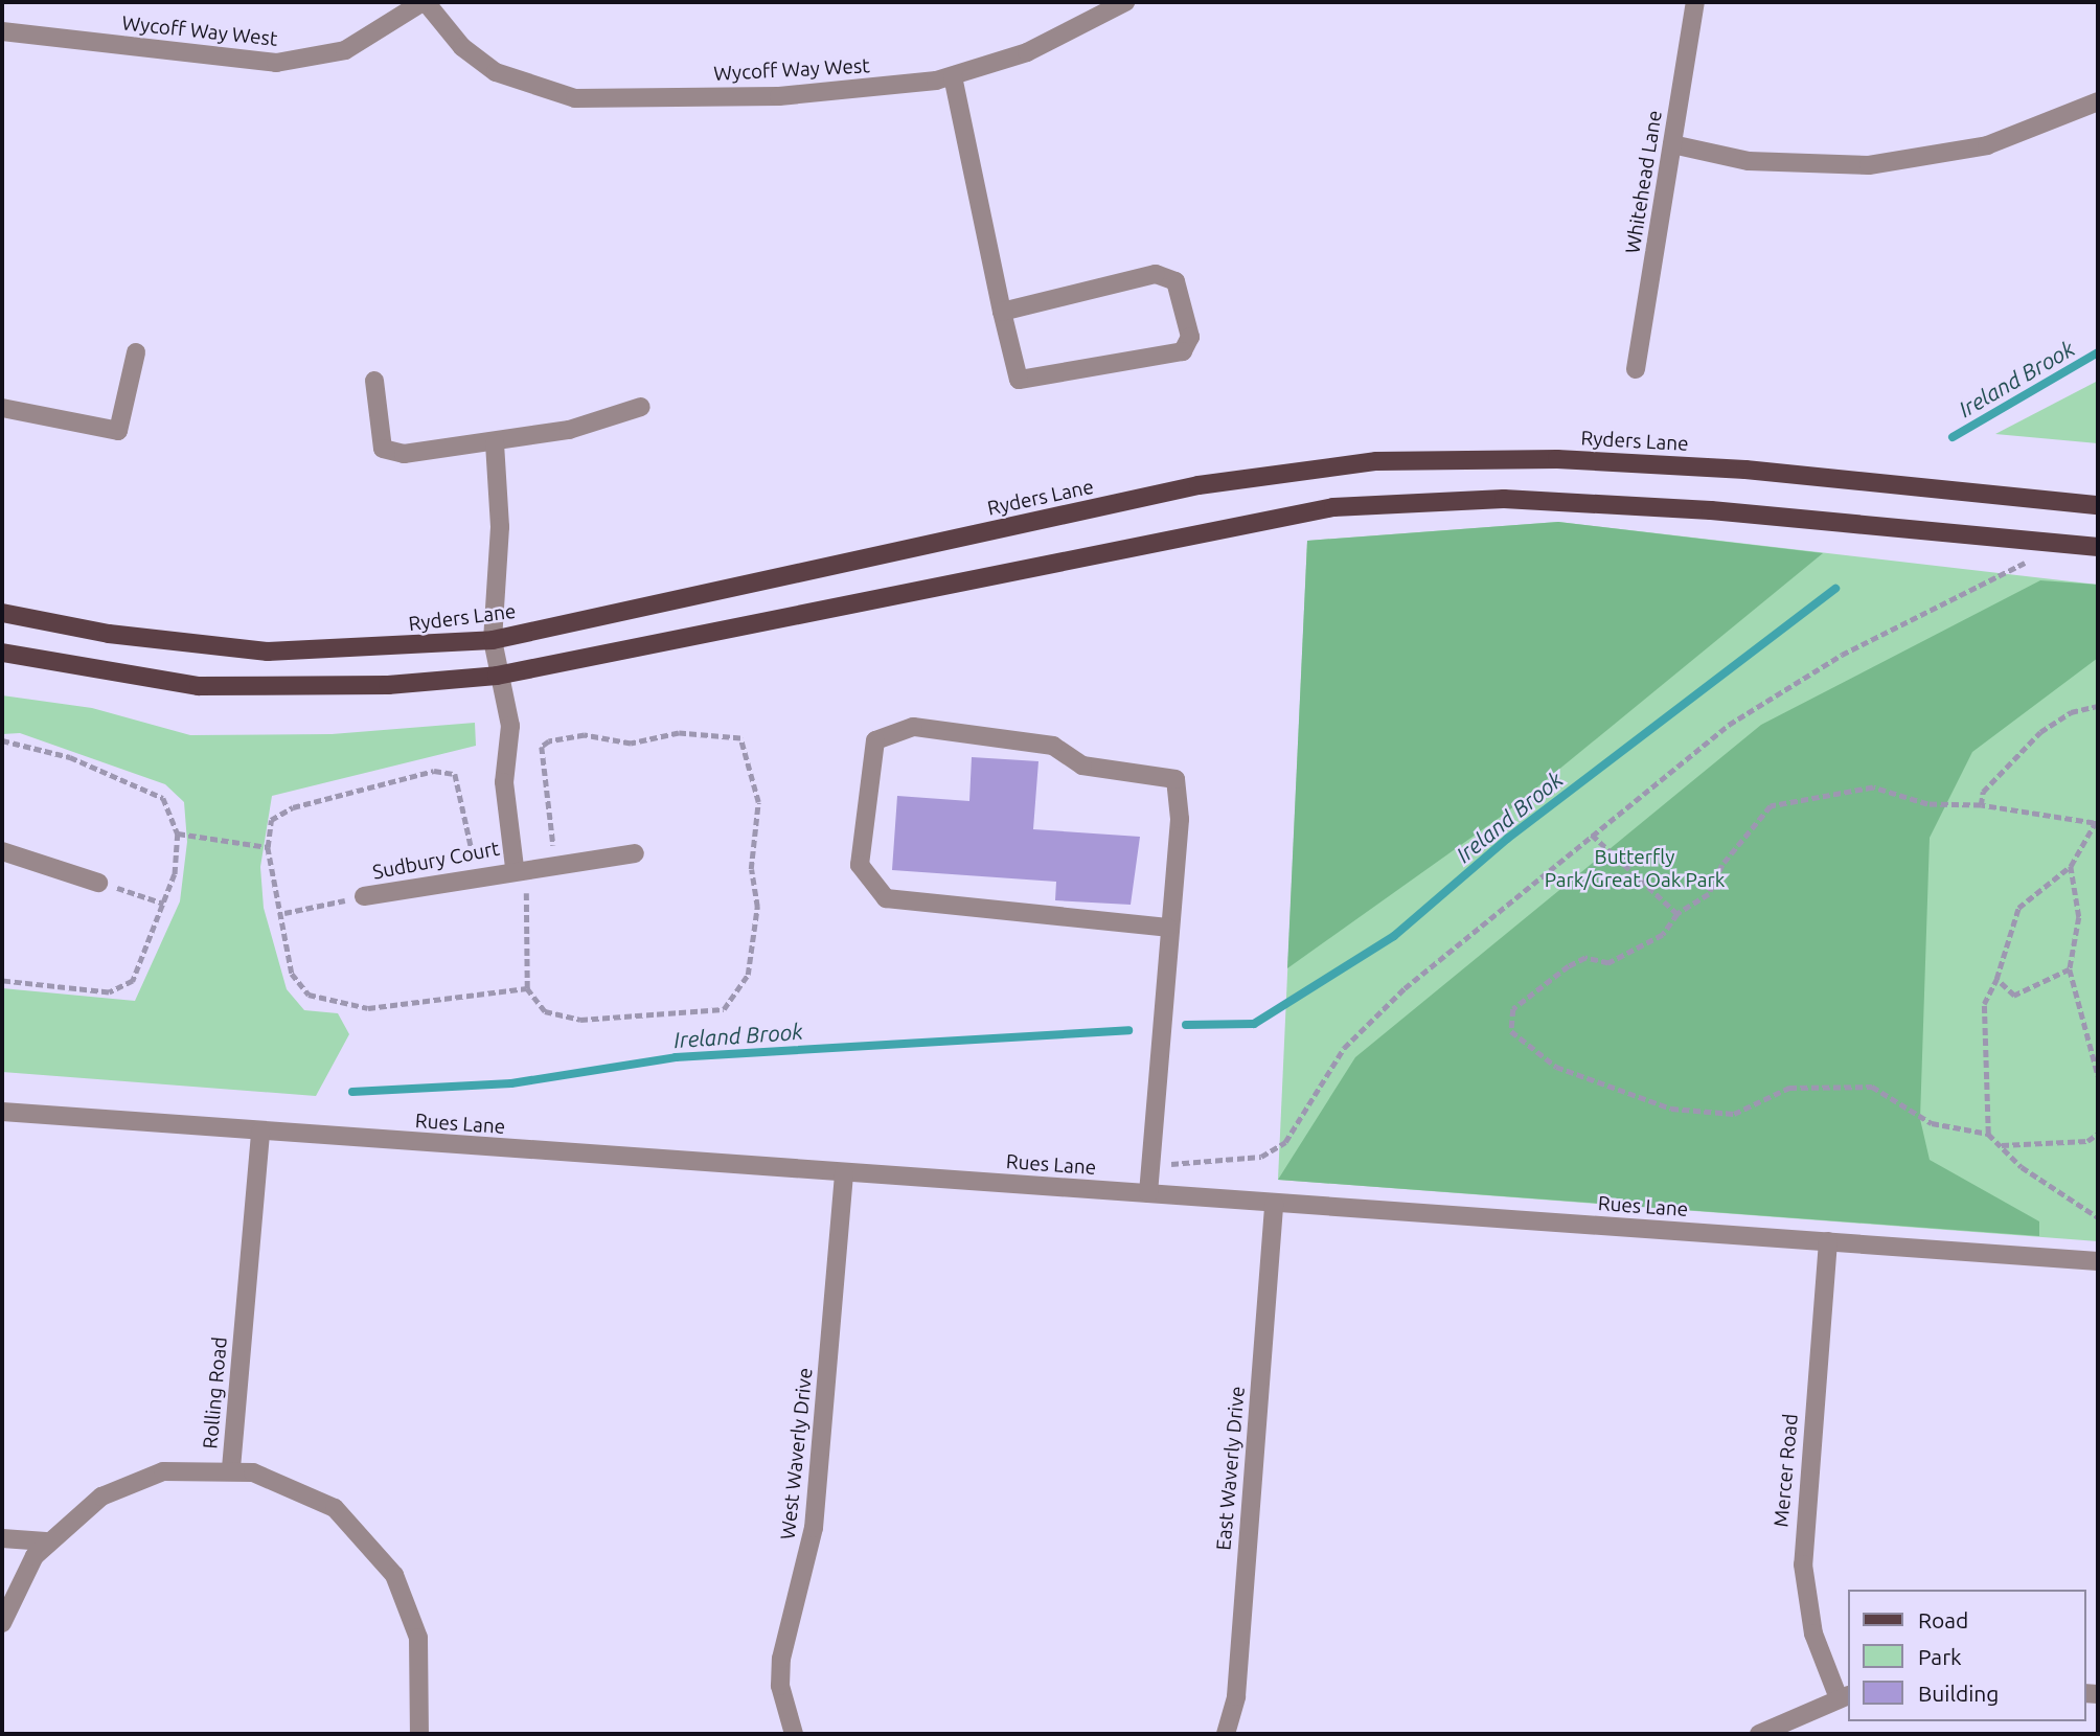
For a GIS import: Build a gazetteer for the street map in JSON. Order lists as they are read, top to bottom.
{
  "streets": {
    "main road": ["Ryders Lane"],
    "street": [
      "Wycoff Way West",
      "Whitehead Lane",
      "Sudbury Court",
      "Rues Lane",
      "Rolling Road",
      "West Waverly Drive",
      "East Waverly Drive",
      "Mercer Road"
    ]
  },
  "crossings": [
    ["Ryders Lane", "Sudbury Court"],
    ["Rues Lane", "Rolling Road"],
    ["Rues Lane", "West Waverly Drive"],
    ["Rues Lane", "East Waverly Drive"],
    ["Rues Lane", "Mercer Road"]
  ],
  "water": ["Ireland Brook"],
  "parks": ["Butterfly Park/Great Oak Park"],
  "legend": ["Road", "Park", "Building"]
}
